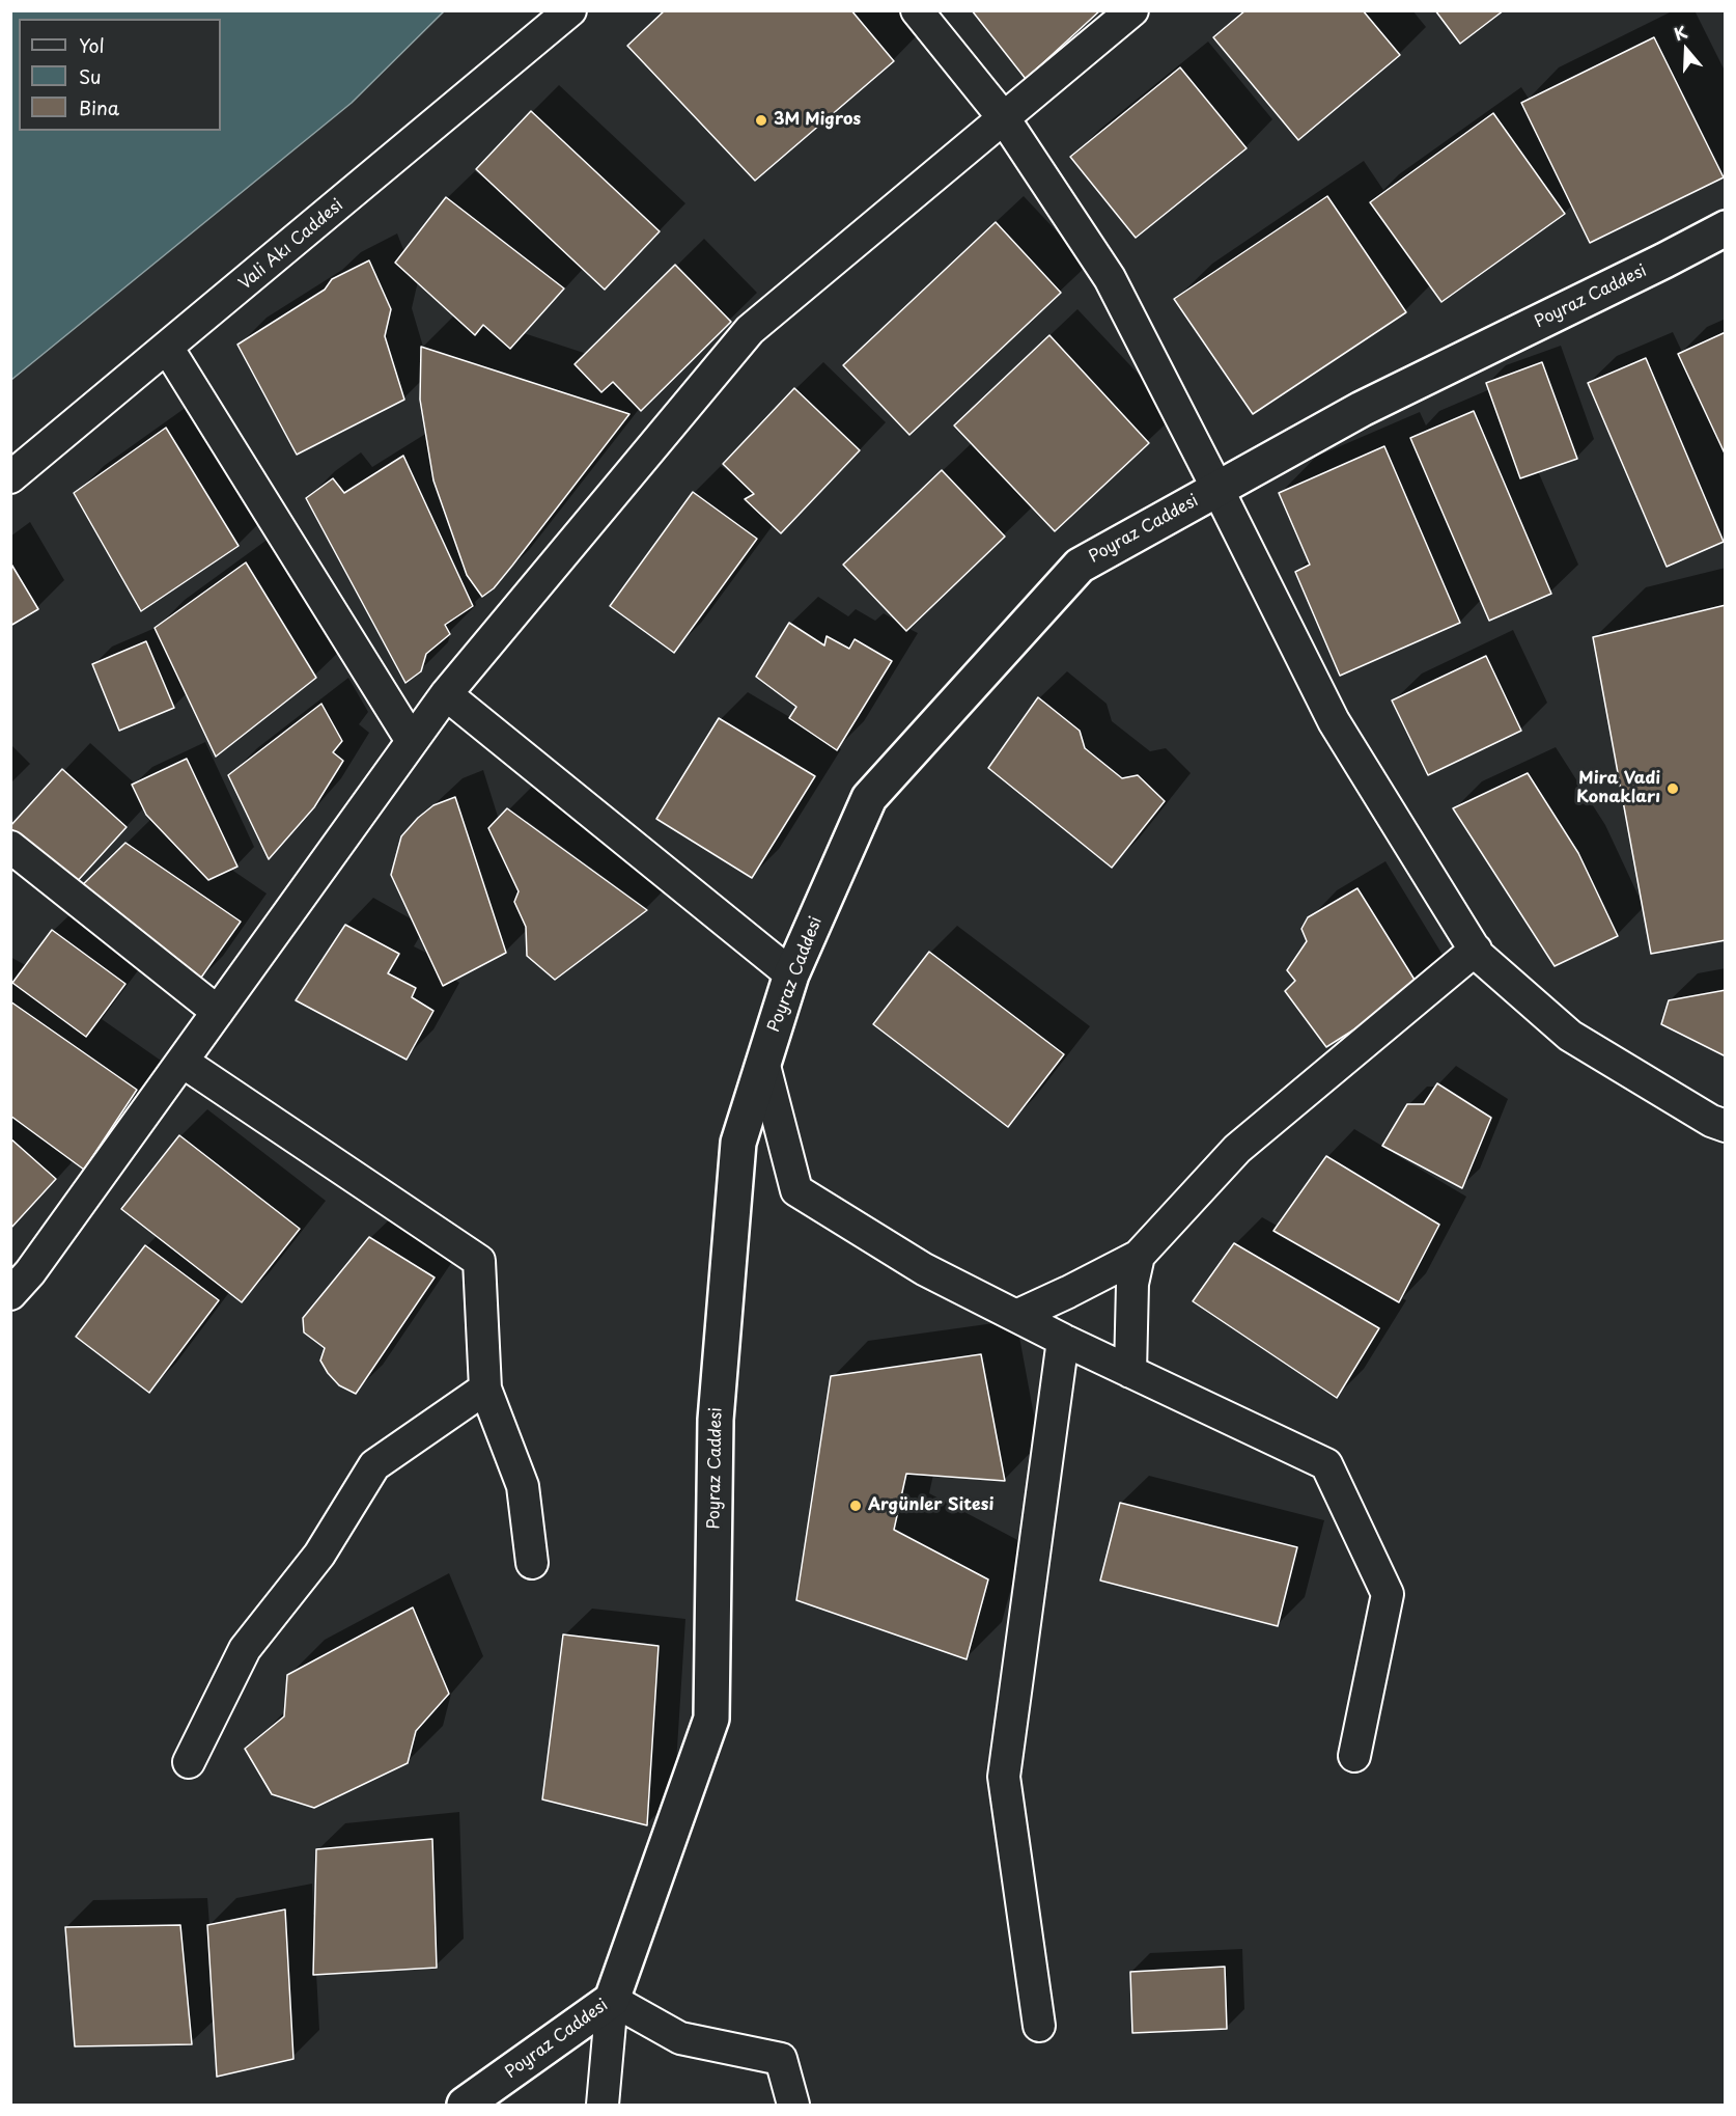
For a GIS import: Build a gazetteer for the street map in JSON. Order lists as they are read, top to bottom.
{
  "streets": {
    "street": ["Vali Akı Caddesi", "Poyraz Caddesi"]
  },
  "places": ["3M Migros", "Mira Vadi Konakları", "Argünler Sitesi"],
  "legend": ["Yol", "Su", "Bina"],
  "north": "top"
}
